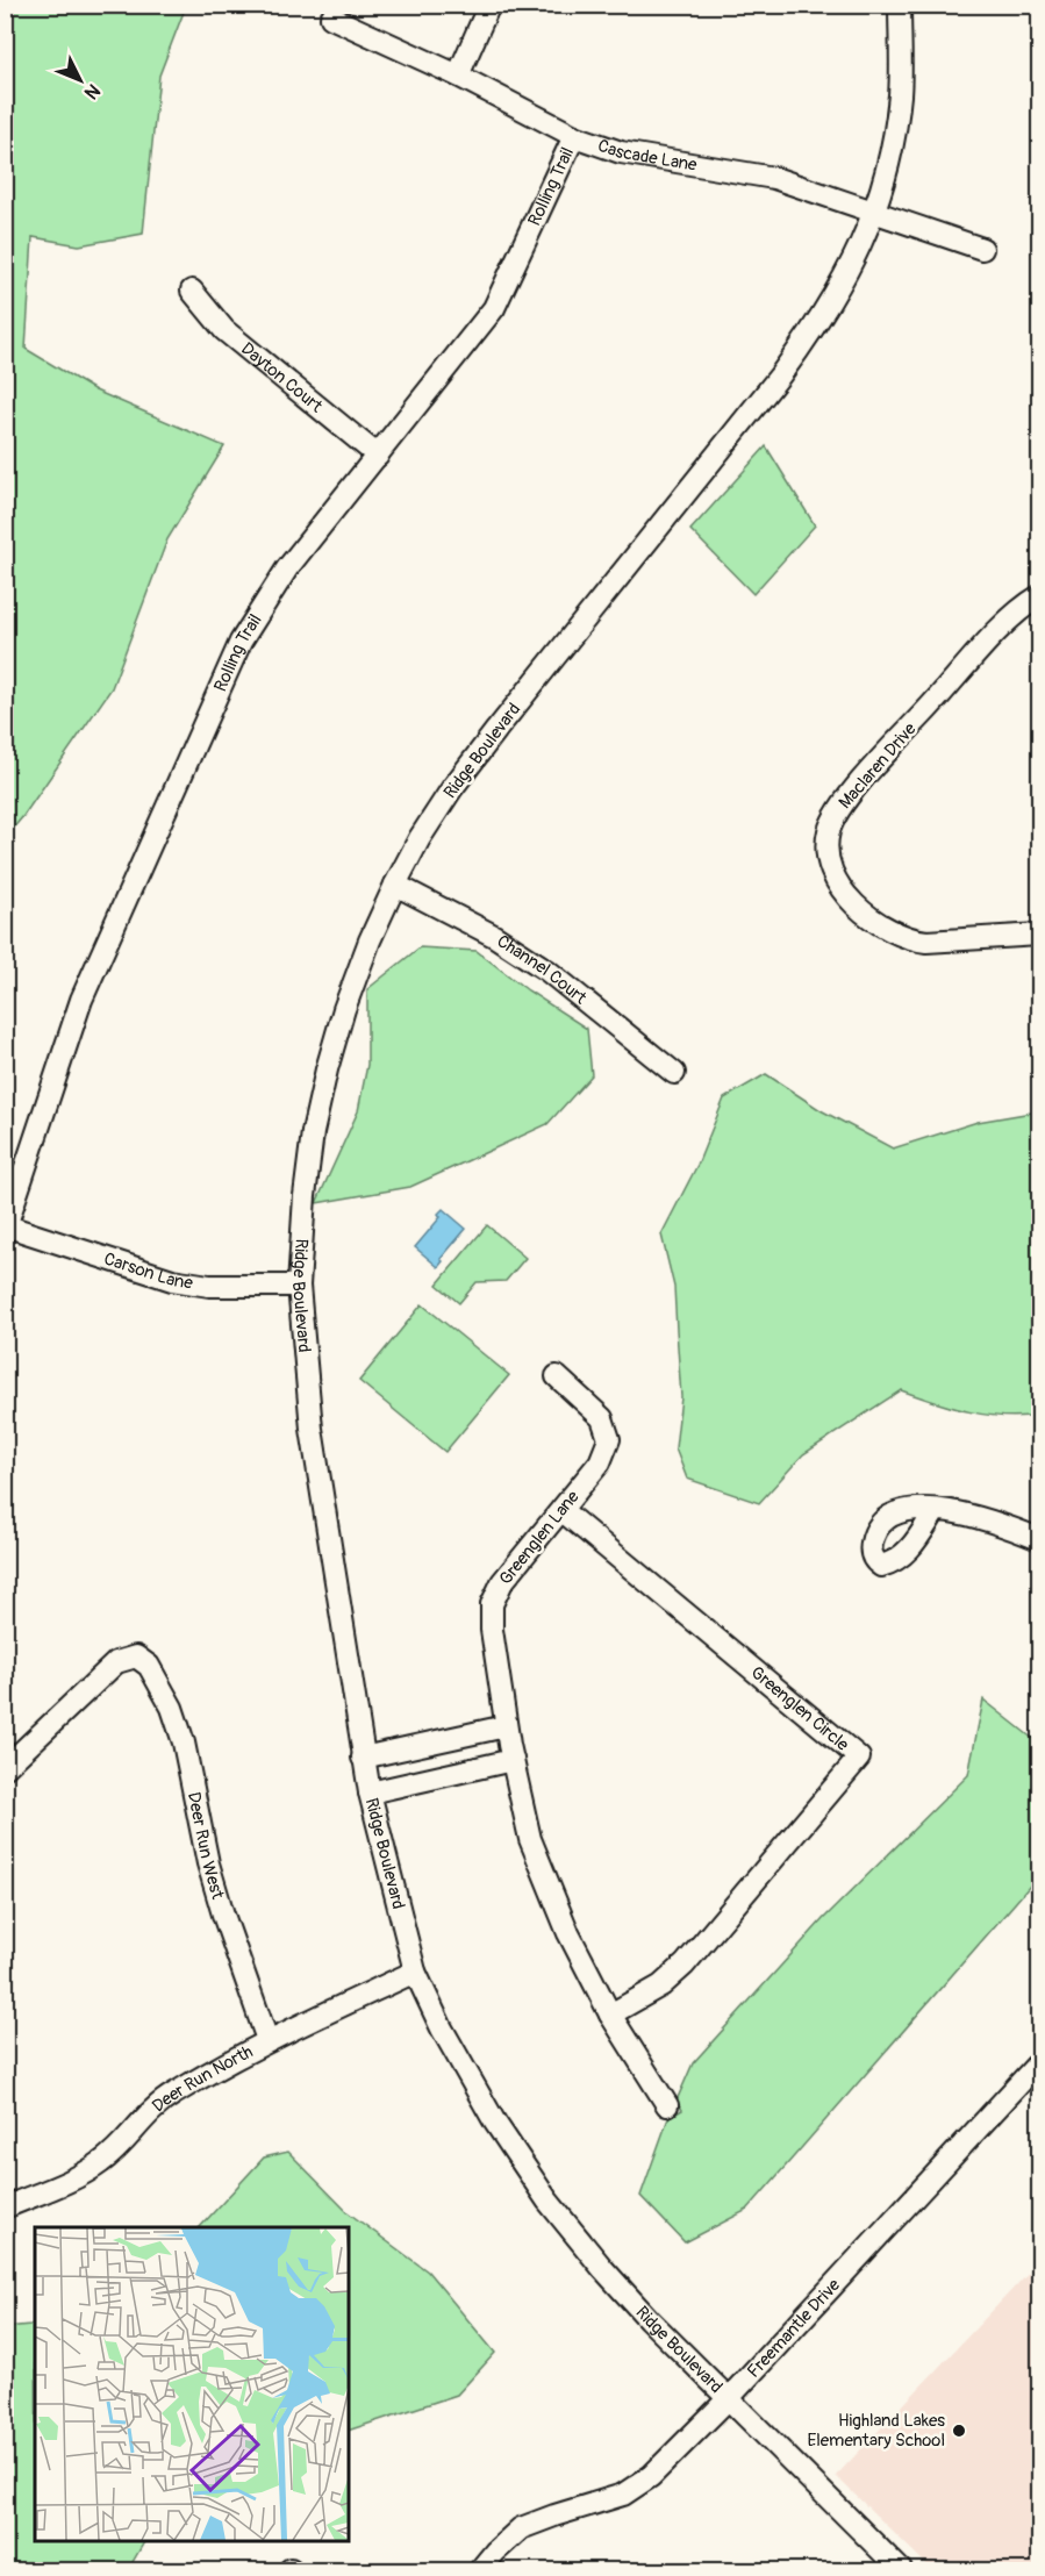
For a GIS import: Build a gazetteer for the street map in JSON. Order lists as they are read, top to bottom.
{
  "streets": {
    "street": [
      "Cascade Lane",
      "Rolling Trail",
      "Dayton Court",
      "Ridge Boulevard",
      "Maclaren Drive",
      "Channel Court",
      "Carson Lane",
      "Greenglen Lane",
      "Greenglen Circle",
      "Deer Run West",
      "Deer Run North",
      "Freemantle Drive"
    ]
  },
  "crossings": [
    ["Cascade Lane", "Rolling Trail"],
    ["Cascade Lane", "Ridge Boulevard"],
    ["Rolling Trail", "Dayton Court"],
    ["Rolling Trail", "Carson Lane"],
    ["Ridge Boulevard", "Channel Court"],
    ["Ridge Boulevard", "Carson Lane"],
    ["Ridge Boulevard", "Deer Run North"],
    ["Ridge Boulevard", "Freemantle Drive"],
    ["Greenglen Lane", "Greenglen Circle"],
    ["Deer Run West", "Deer Run North"]
  ],
  "places": ["Highland Lakes Elementary School"],
  "north": "bottom right"
}
